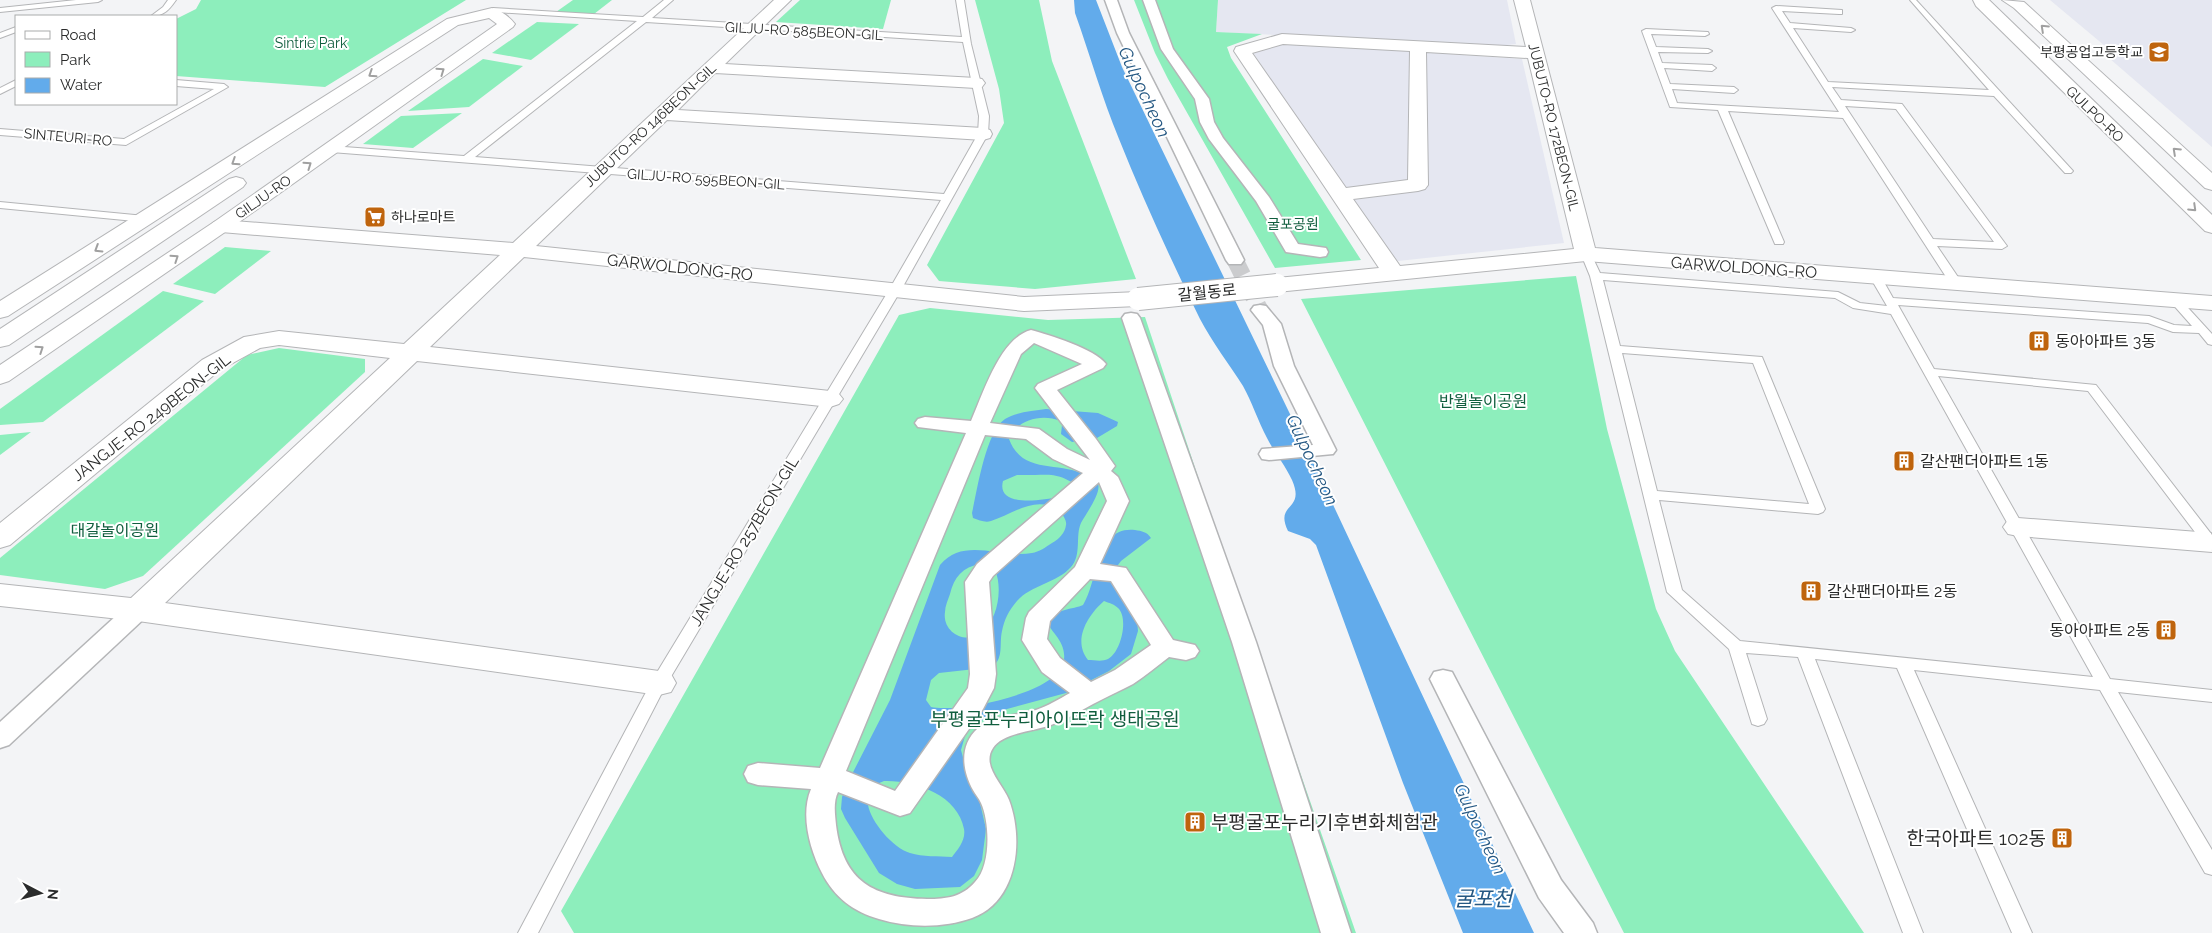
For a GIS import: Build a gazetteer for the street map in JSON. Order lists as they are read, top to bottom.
{
  "streets": {
    "street": [
      "GULPO-RO",
      "JUBUTO-RO 146BEON-GIL",
      "JUBUTO-RO 172BEON-GIL",
      "GILJU-RO",
      "GARWOLDONG-RO",
      "갈월동로",
      "JANGJE-RO 249BEON-GIL"
    ],
    "lane": [
      "GILJU-RO 585BEON-GIL",
      "SINTEURI-RO",
      "GILJU-RO 595BEON-GIL",
      "JANGJE-RO 257BEON-GIL"
    ]
  },
  "crossings": [
    ["GILJU-RO 585BEON-GIL", "JUBUTO-RO 146BEON-GIL"],
    ["GILJU-RO 585BEON-GIL", "GILJU-RO"],
    ["JUBUTO-RO 146BEON-GIL", "GILJU-RO 595BEON-GIL"],
    ["JUBUTO-RO 146BEON-GIL", "GARWOLDONG-RO"],
    ["JUBUTO-RO 172BEON-GIL", "GARWOLDONG-RO"],
    ["GILJU-RO 595BEON-GIL", "GILJU-RO"],
    ["GILJU-RO 595BEON-GIL", "JANGJE-RO 257BEON-GIL"],
    ["GILJU-RO", "GARWOLDONG-RO"],
    ["GARWOLDONG-RO", "갈월동로"],
    ["GARWOLDONG-RO", "JANGJE-RO 257BEON-GIL"],
    ["JANGJE-RO 249BEON-GIL", "JANGJE-RO 257BEON-GIL"]
  ],
  "water": ["Gulpocheon", "굴포천"],
  "parks": [
    "Sintrie Park",
    "굴포공원",
    "반월놀이공원",
    "대갈놀이공원",
    "부평굴포누리아이뜨락 생태공원"
  ],
  "places": {
    "school or university": ["부평공업고등학교"],
    "supermarket": ["하나로마트"],
    "building": [
      "동아아파트 3동",
      "갈산팬더아파트 1동",
      "갈산팬더아파트 2동",
      "동아아파트 2동",
      "부평굴포누리기후변화체험관",
      "한국아파트 102동"
    ]
  },
  "legend": ["Road", "Park", "Water"],
  "north": "right"
}
